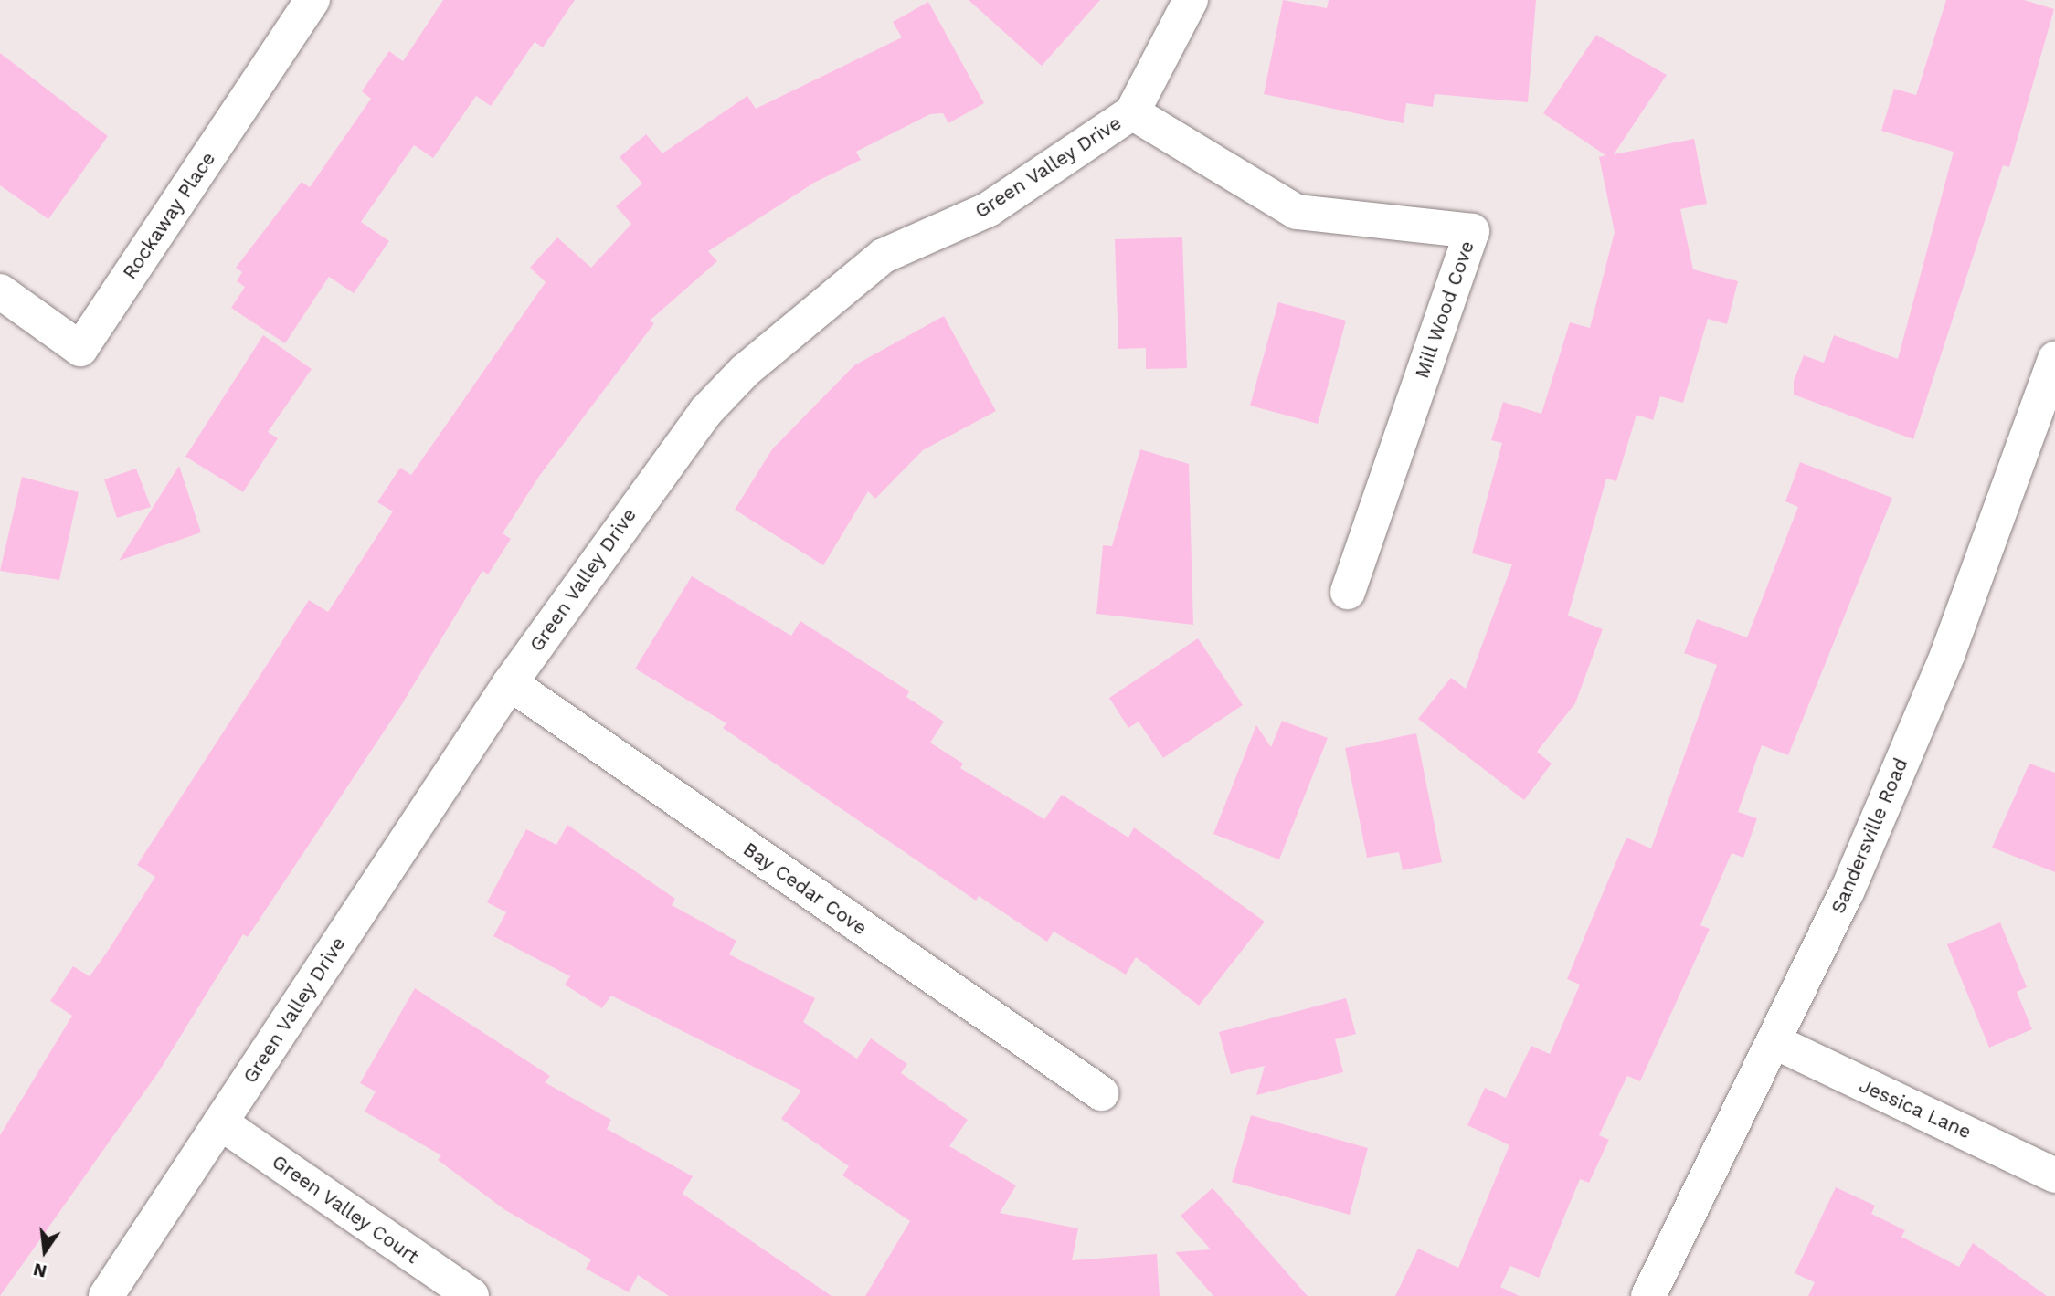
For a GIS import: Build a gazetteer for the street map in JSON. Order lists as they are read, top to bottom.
{
  "streets": {
    "street": [
      "Green Valley Drive",
      "Rockaway Place",
      "Mill Wood Cove",
      "Sandersville Road",
      "Bay Cedar Cove",
      "Jessica Lane",
      "Green Valley Court"
    ]
  },
  "crossings": [
    ["Green Valley Drive", "Mill Wood Cove"],
    ["Green Valley Drive", "Bay Cedar Cove"],
    ["Green Valley Drive", "Green Valley Court"],
    ["Sandersville Road", "Jessica Lane"]
  ],
  "north": "bottom"
}
